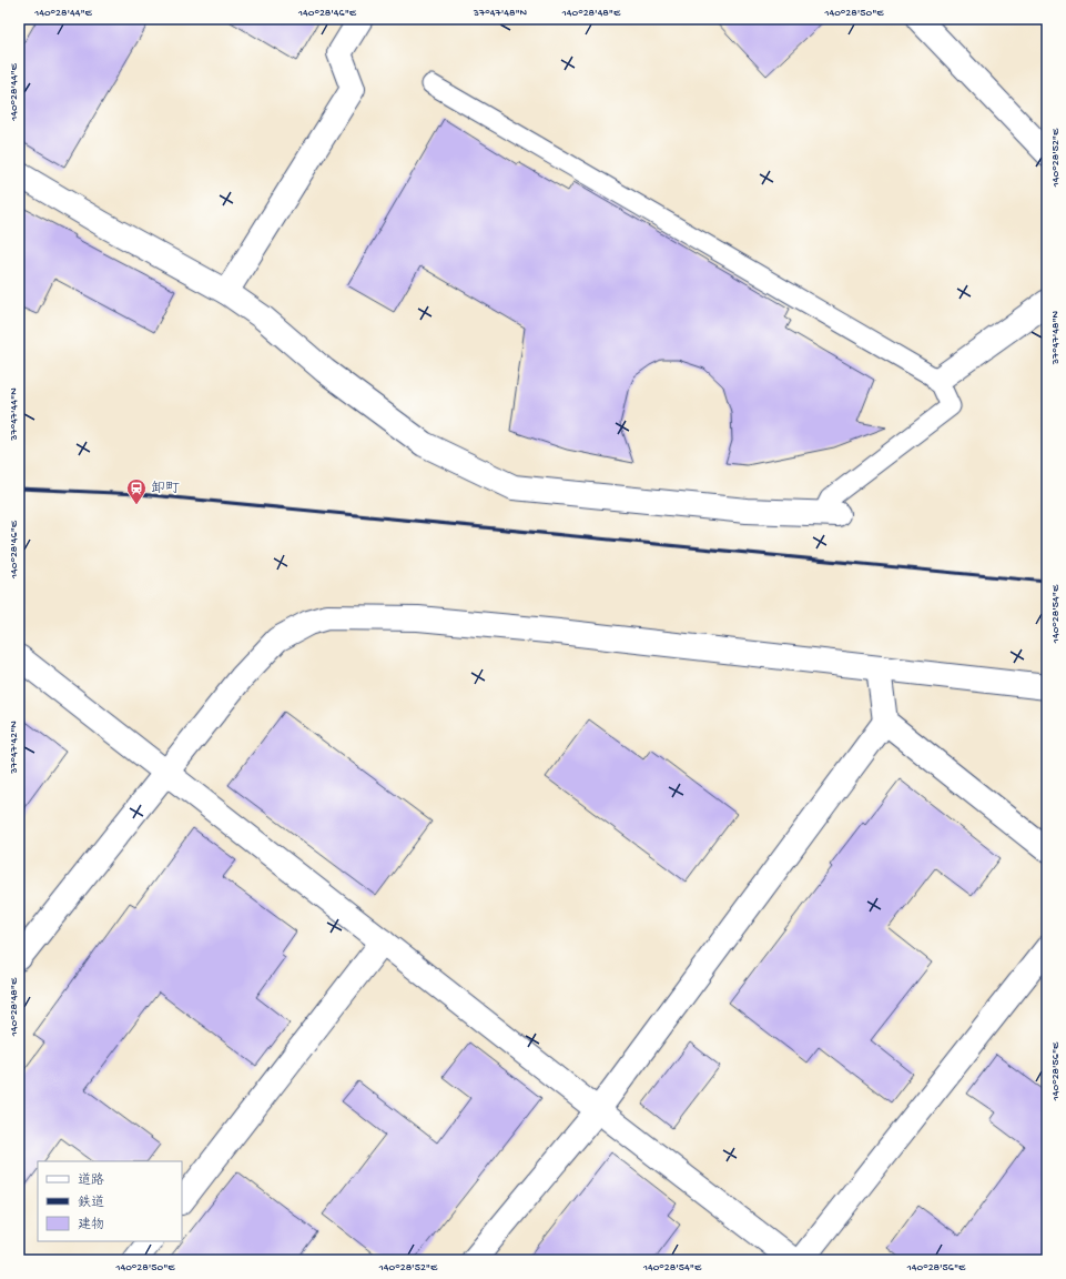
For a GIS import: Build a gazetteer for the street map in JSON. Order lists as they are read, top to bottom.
{
  "places": {
    "station": ["卸町"]
  },
  "legend": ["道路", "鉄道", "建物"],
  "coordinates": [
    "140°28'44\"E",
    "140°28'46\"E",
    "37°47'48\"N",
    "140°28'48\"E",
    "140°28'50\"E",
    "140°28'52\"E",
    "37°47'44\"N",
    "140°28'54\"E",
    "37°47'42\"N",
    "140°28'56\"E"
  ]
}
